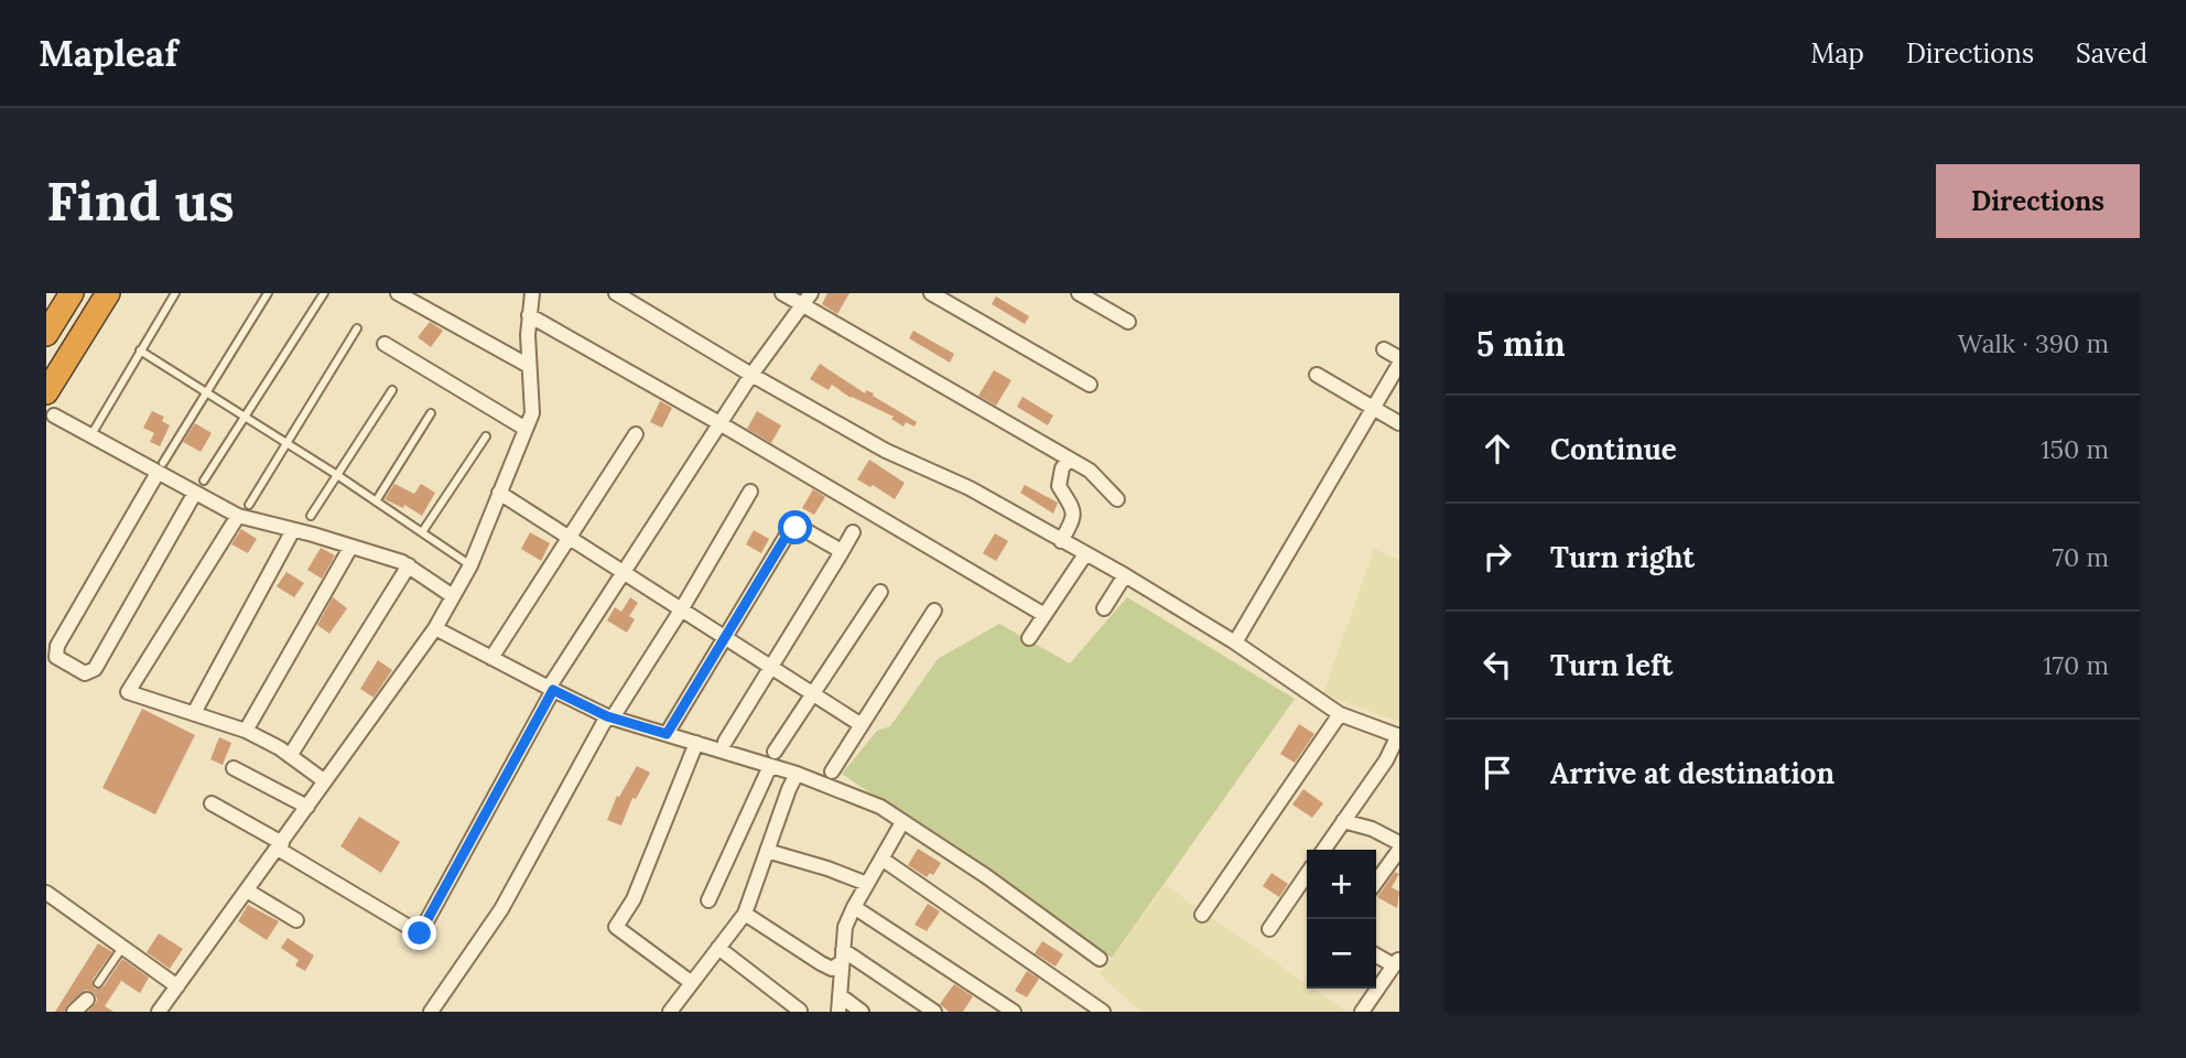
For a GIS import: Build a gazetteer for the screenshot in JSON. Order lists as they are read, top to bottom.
{
  "page": {
    "header": "Mapleaf",
    "nav": ["Map", "Directions", "Saved"],
    "buttons": "Directions",
    "title": "Find us",
    "heading": ["5 min", "Walk · 390 m"],
    "list": [
      ["Continue", "150 m"],
      ["Turn right", "70 m"],
      ["Turn left", "170 m"],
      "Arrive at destination"
    ],
    "map_buttons": ["+", "−"]
  }
}
